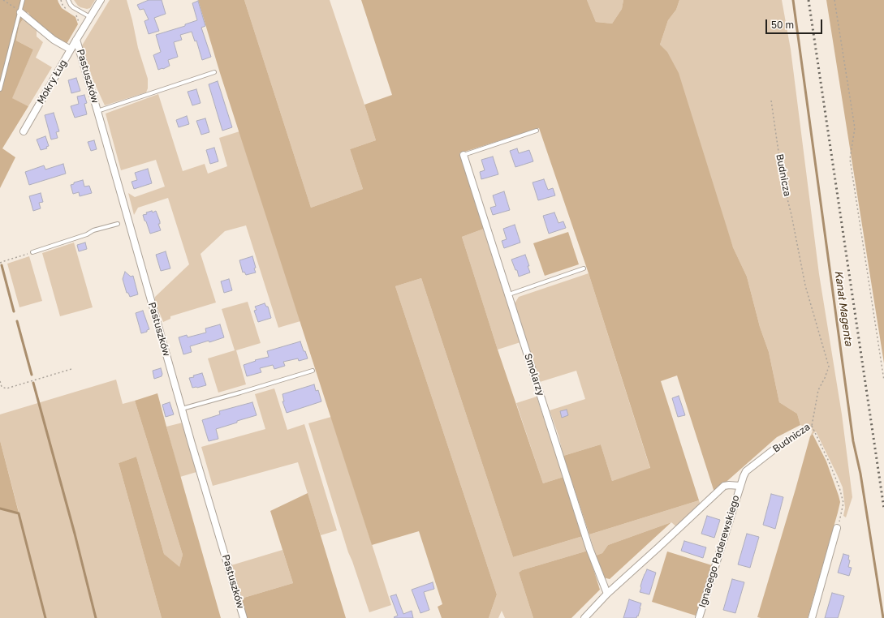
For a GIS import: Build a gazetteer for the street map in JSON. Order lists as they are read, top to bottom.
{
  "streets": {
    "street": [
      "Pastuszków",
      "Mokry Ług",
      "Budnicza",
      "Smolarzy",
      "Ignacego Paderewskiego"
    ]
  },
  "crossings": [
    ["Pastuszków", "Mokry Ług"],
    ["Budnicza", "Ignacego Paderewskiego"]
  ],
  "water": ["Kanał Magenta"],
  "scale_bar": "50 m"
}
